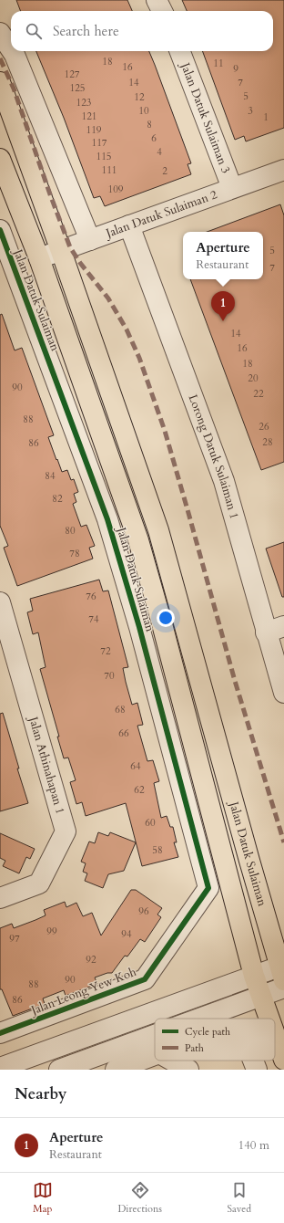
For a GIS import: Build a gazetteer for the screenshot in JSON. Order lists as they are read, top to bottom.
{
  "streets": {
    "main road": ["Jalan Datuk Sulaiman"],
    "street": [
      "Jalan Datuk Sulaiman 3",
      "Jalan Datuk Sulaiman 2",
      "Lorong Datuk Sulaiman 1",
      "Jalan Athinahapan 1",
      "Jalan Leong Yew Koh"
    ]
  },
  "crossings": [
    ["Jalan Datuk Sulaiman 3", "Jalan Datuk Sulaiman 2"],
    ["Jalan Datuk Sulaiman 2", "Jalan Datuk Sulaiman"],
    ["Jalan Datuk Sulaiman 2", "Lorong Datuk Sulaiman 1"],
    ["Jalan Datuk Sulaiman", "Jalan Leong Yew Koh"]
  ],
  "house_numbers": [
    "18",
    "11",
    "16",
    "9",
    "127",
    "14",
    "7",
    "125",
    "5",
    "12",
    "123",
    "10",
    "3",
    "121",
    "1",
    "8",
    "119",
    "6",
    "117",
    "4",
    "115",
    "111",
    "2",
    "109",
    "5",
    "7",
    "14",
    "16",
    "18",
    "20",
    "90",
    "22",
    "88",
    "26",
    "28",
    "86",
    "84",
    "82",
    "80",
    "78",
    "76",
    "74",
    "72",
    "70",
    "68",
    "66",
    "64",
    "62",
    "60",
    "58",
    "96",
    "99",
    "94",
    "97",
    "92",
    "90",
    "88",
    "86"
  ],
  "legend": ["Cycle path", "Path"],
  "page": {
    "search": "Search here",
    "popup": ["Aperture", "Restaurant"],
    "pins": "1",
    "heading": "Nearby",
    "list": [
      {
        "mark": "1",
        "name": "Aperture",
        "note": "Restaurant",
        "value": "140 m"
      }
    ],
    "nav": ["Map", "Directions", "Saved"]
  }
}
